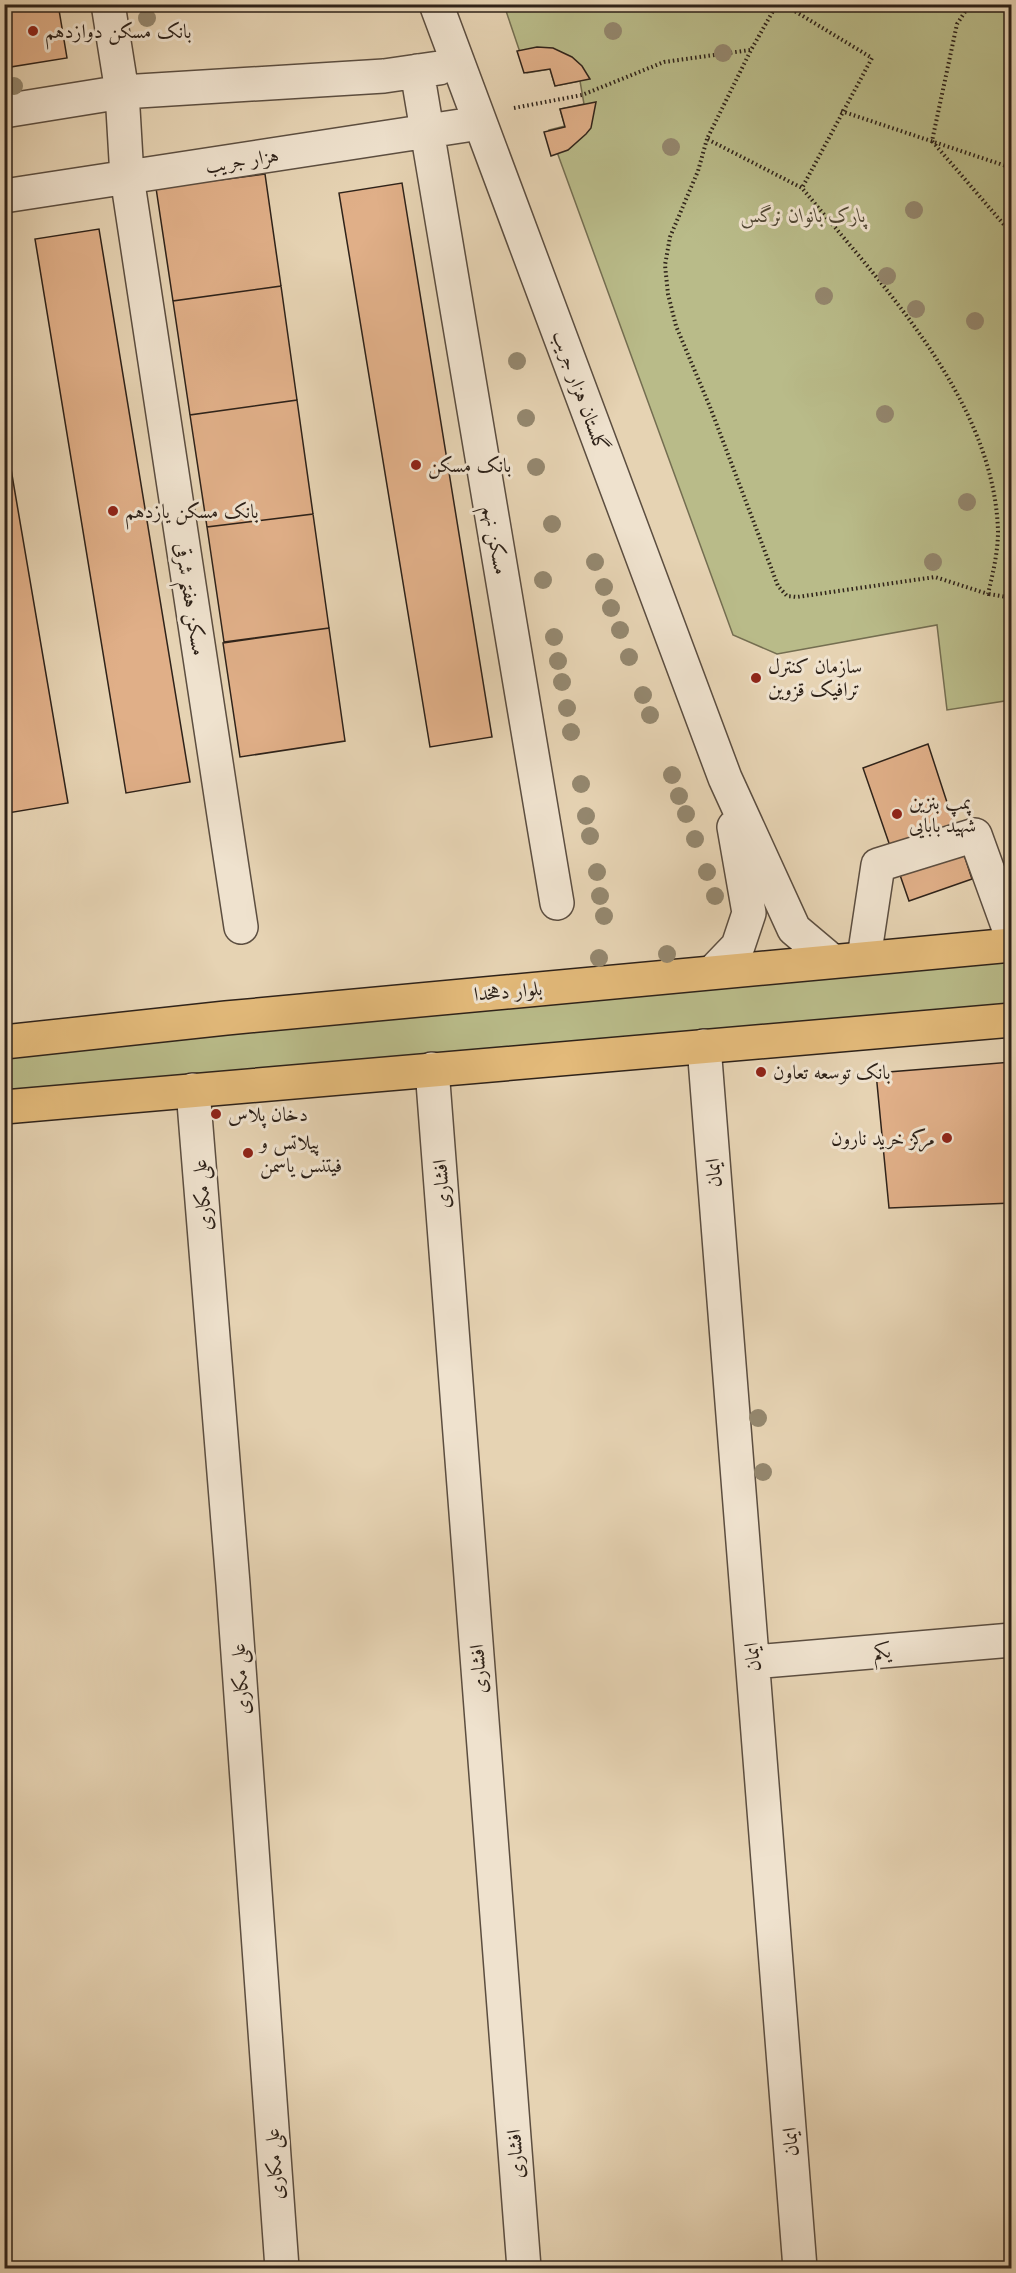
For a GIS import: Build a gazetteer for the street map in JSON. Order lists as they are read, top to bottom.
{
  "streets": {
    "main road": ["بلوار دهخدا"],
    "street": [
      "هزار جریب",
      "گلستان هزار جریب",
      "مسکن نهم",
      "مسکن هفتم شرقی",
      "ایمان",
      "افشاری",
      "علی مکاری",
      "یکم"
    ]
  },
  "crossings": [
    ["هزار جریب", "گلستان هزار جریب"],
    ["هزار جریب", "مسکن نهم"],
    ["هزار جریب", "مسکن هفتم شرقی"],
    ["ایمان", "یکم"]
  ],
  "parks": ["پارک بانوان نرگس"],
  "places": [
    "بانک مسکن دوازدهم",
    "بانک مسکن",
    "بانک مسکن یازدهم",
    "سازمان کنترل ترافیک قزوین",
    "پمپ بنزین شهید بابایی",
    "بانک توسعه تعاون",
    "دخان پلاس",
    "مرکز خرید نارون",
    "پیلاتس و فیتنس یاسمن"
  ]
}
